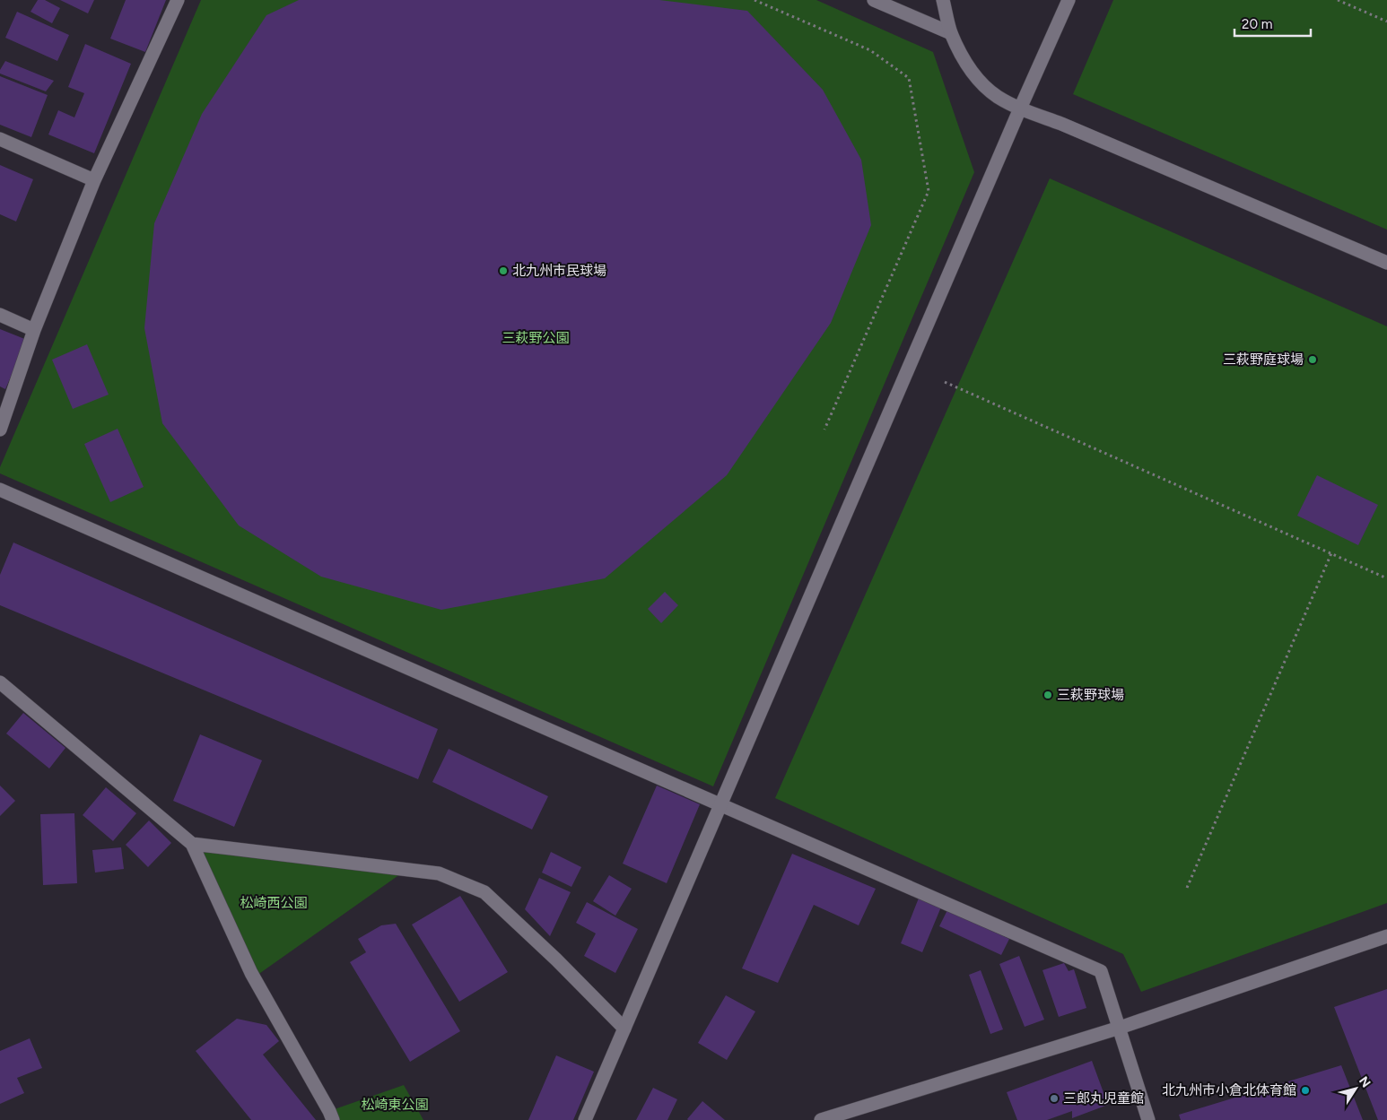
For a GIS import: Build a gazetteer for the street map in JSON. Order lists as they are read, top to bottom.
{
  "parks": ["三萩野公園", "松崎西公園", "松崎東公園"],
  "places": [
    "北九州市民球場",
    "三萩野庭球場",
    "三萩野球場",
    "北九州市小倉北体育館",
    "三郎丸児童館"
  ],
  "scale_bar": "20 m",
  "north": "top right"
}
